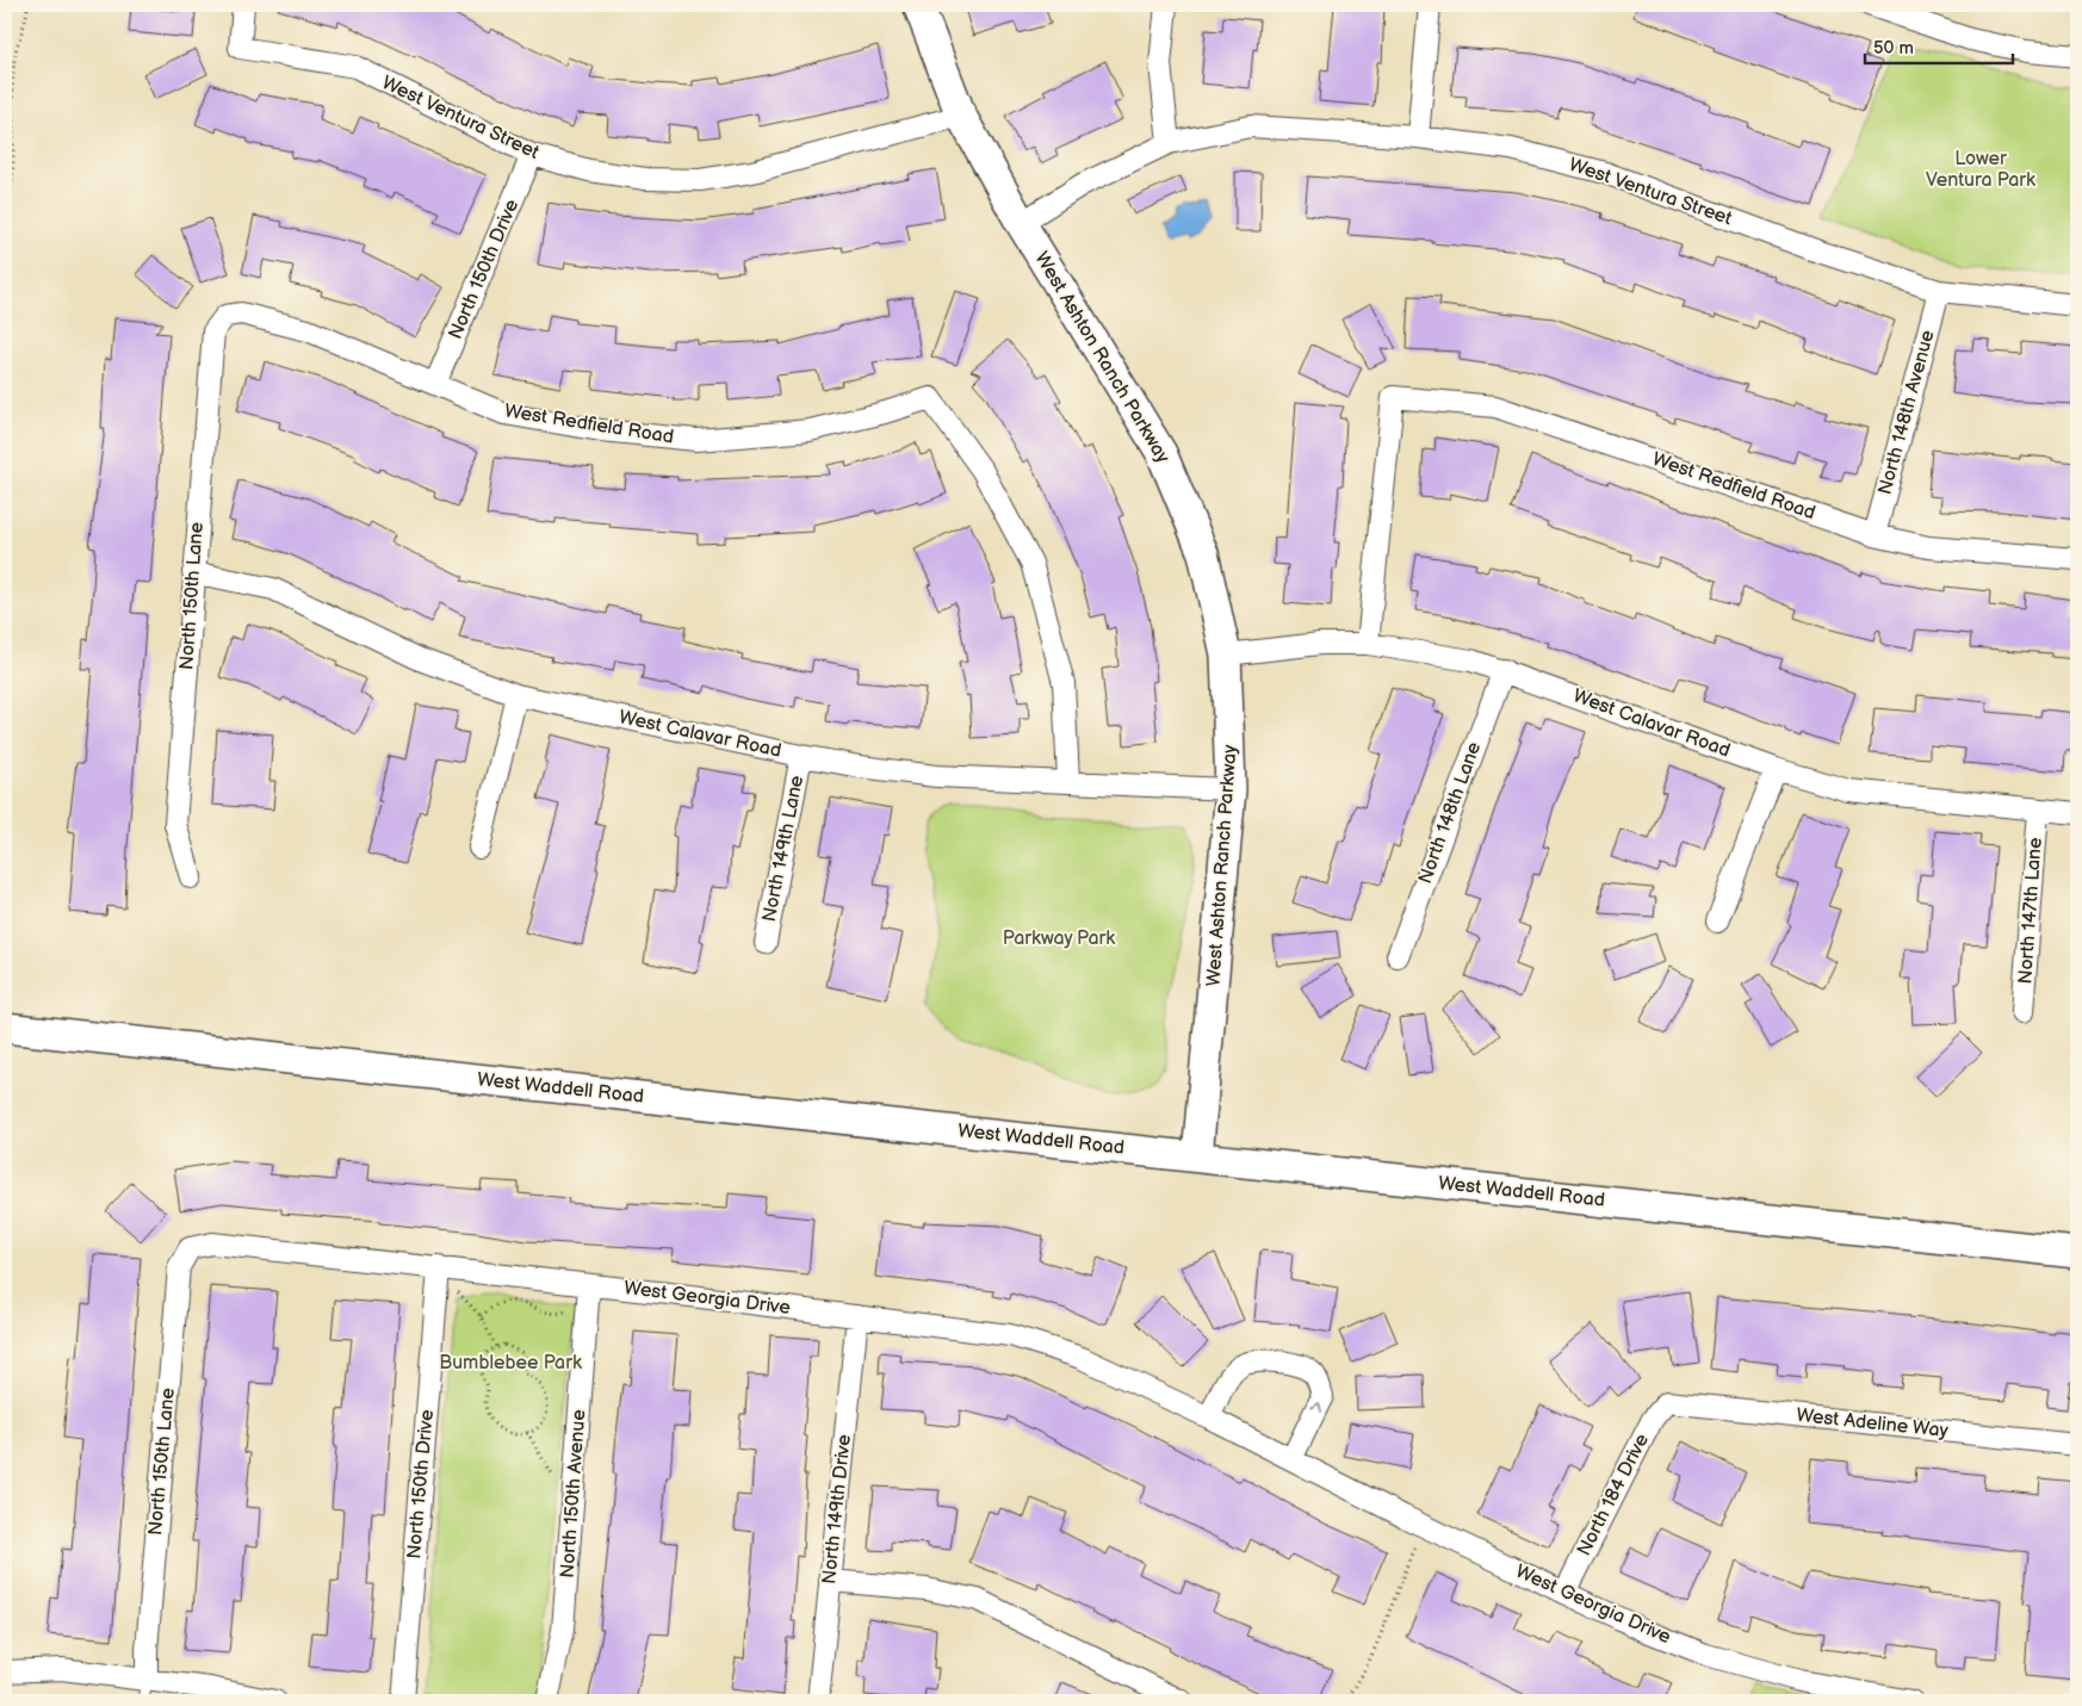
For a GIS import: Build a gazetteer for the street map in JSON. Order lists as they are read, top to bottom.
{
  "streets": {
    "main road": ["West Ashton Ranch Parkway", "West Waddell Road"],
    "street": [
      "West Ventura Street",
      "North 150th Drive",
      "North 148th Avenue",
      "West Redfield Road",
      "North 150th Lane",
      "West Calavar Road",
      "North 148th Lane",
      "North 149th Lane",
      "North 147th Lane",
      "West Georgia Drive",
      "West Adeline Way",
      "North 150th Avenue",
      "North 184 Drive",
      "North 149th Drive"
    ]
  },
  "crossings": [
    ["West Ventura Street", "North 150th Drive"],
    ["West Ventura Street", "West Ashton Ranch Parkway"],
    ["West Ventura Street", "North 148th Avenue"],
    ["North 150th Drive", "West Redfield Road"],
    ["North 150th Drive", "West Georgia Drive"],
    ["West Ashton Ranch Parkway", "West Calavar Road"],
    ["West Ashton Ranch Parkway", "West Waddell Road"],
    ["North 148th Avenue", "West Redfield Road"],
    ["West Redfield Road", "North 150th Lane"],
    ["West Redfield Road", "West Calavar Road"],
    ["North 150th Lane", "West Calavar Road"],
    ["North 150th Lane", "West Georgia Drive"],
    ["West Calavar Road", "North 148th Lane"],
    ["West Calavar Road", "North 149th Lane"],
    ["West Calavar Road", "North 147th Lane"],
    ["West Georgia Drive", "North 150th Avenue"],
    ["West Georgia Drive", "North 184 Drive"],
    ["West Georgia Drive", "North 149th Drive"],
    ["West Adeline Way", "North 184 Drive"]
  ],
  "parks": ["Lower Ventura Park", "Parkway Park", "Bumblebee Park"],
  "scale_bar": "50 m"
}
